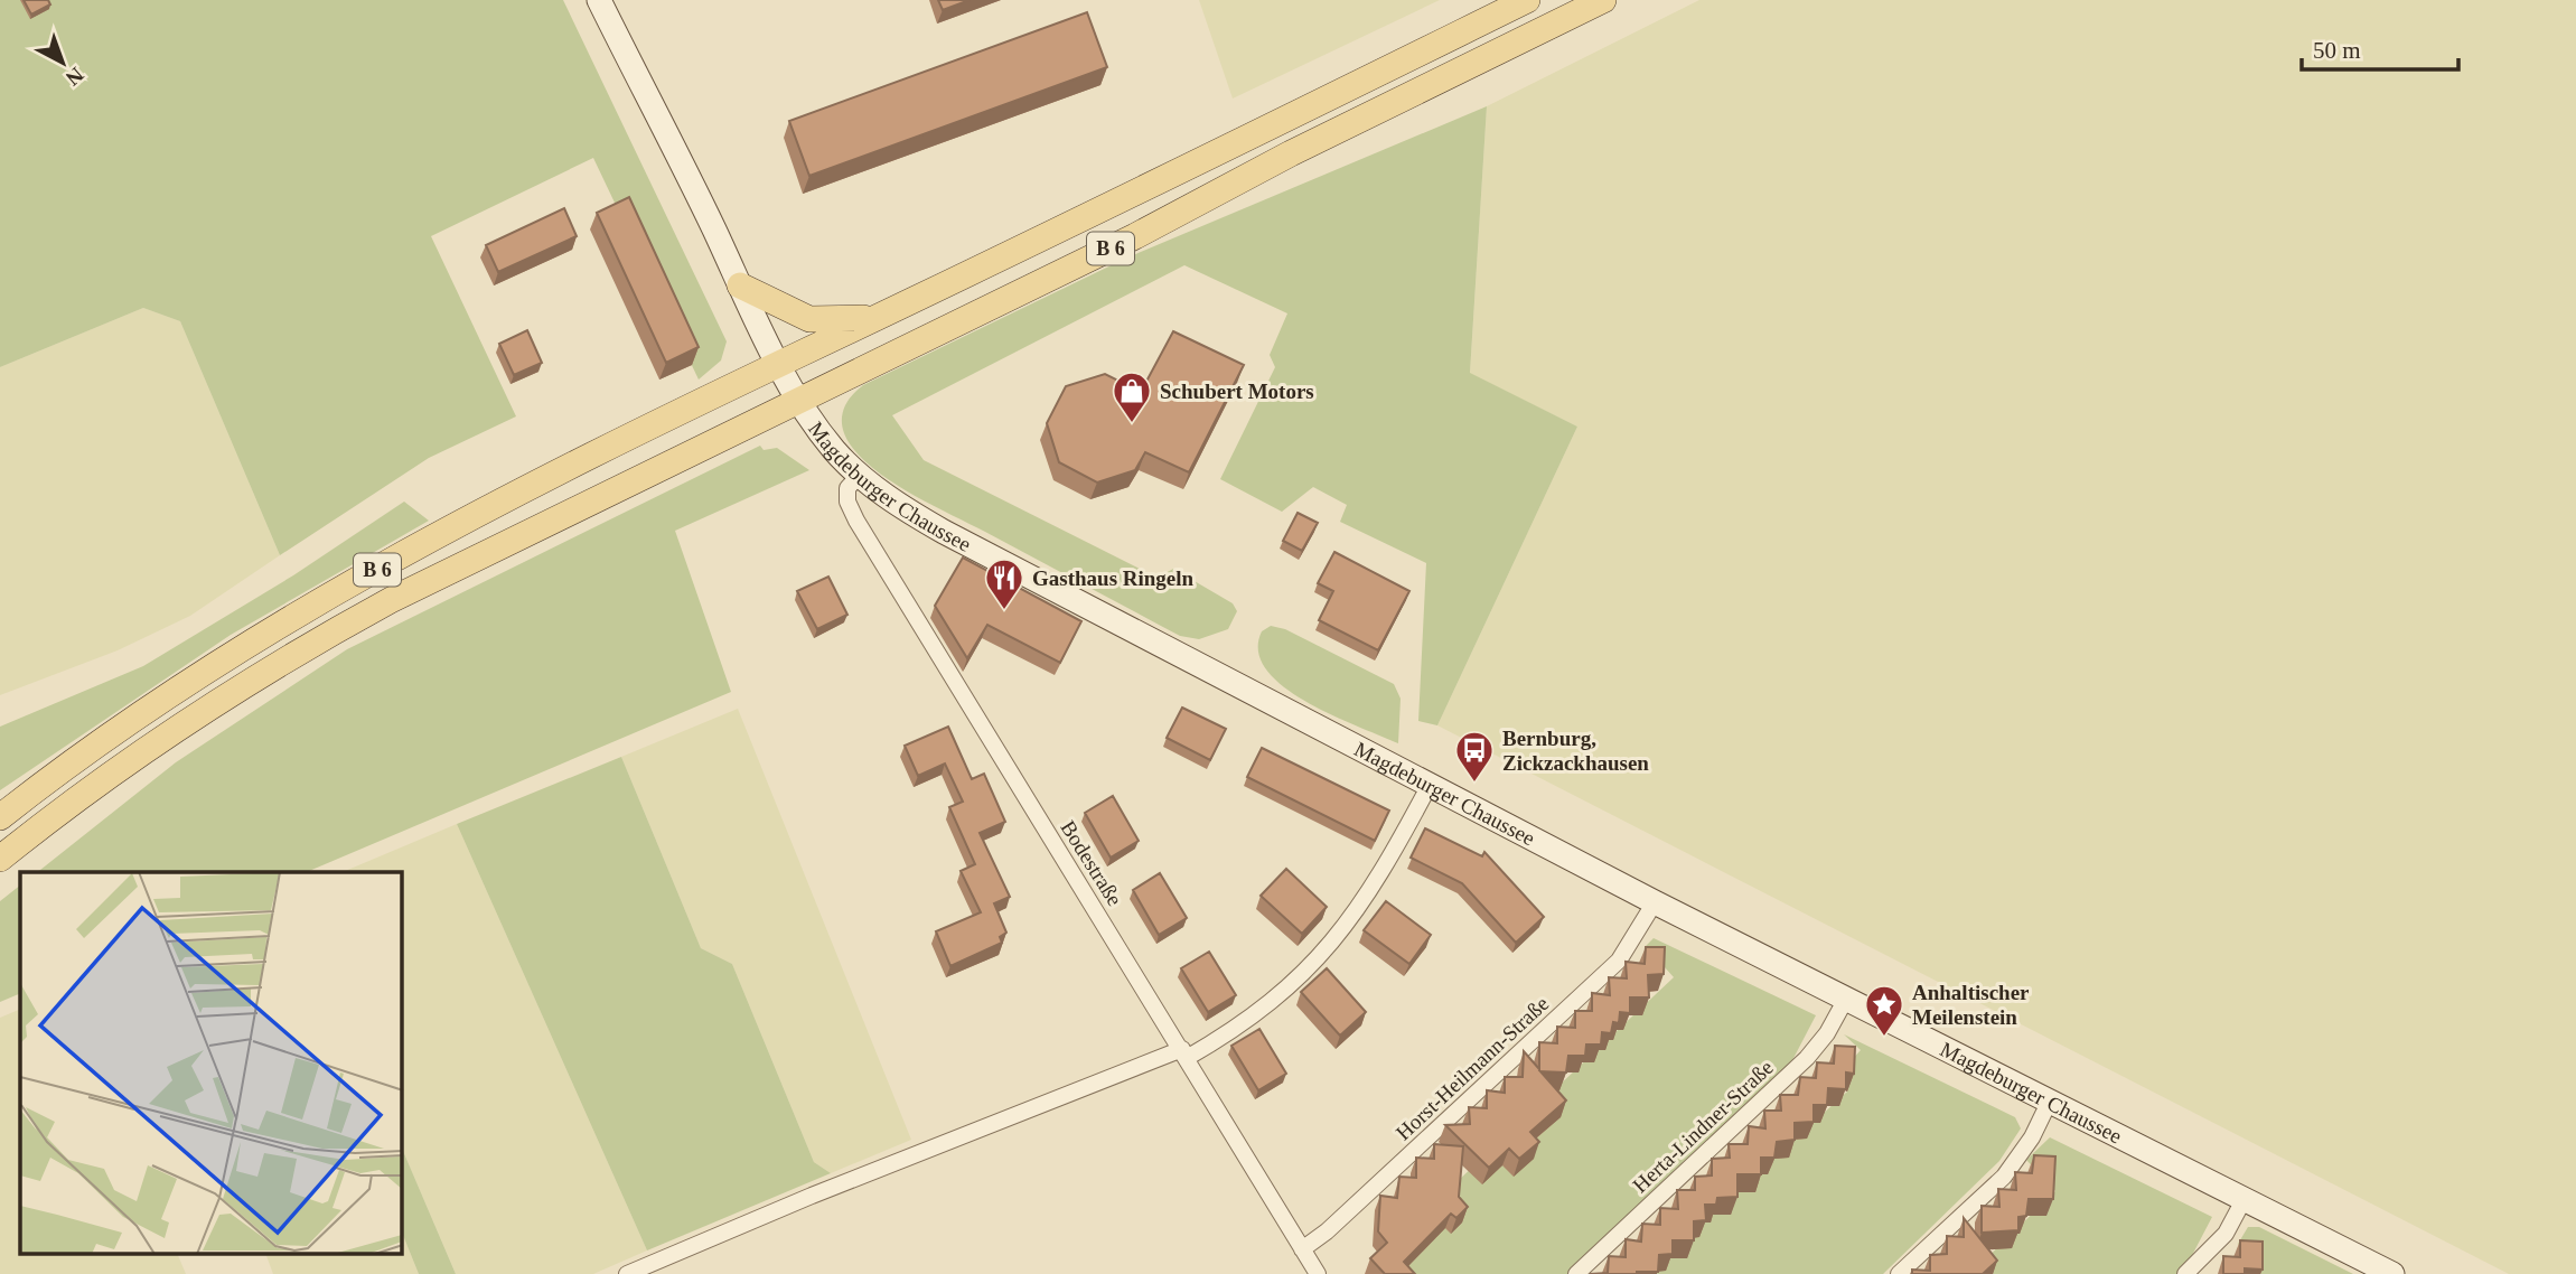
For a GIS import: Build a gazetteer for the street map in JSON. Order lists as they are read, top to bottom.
{
  "streets": {
    "main road": ["B 6", "Magdeburger Chaussee"],
    "street": ["Bodestraße", "Horst-Heilmann-Straße", "Herta-Lindner-Straße"]
  },
  "crossings": [
    ["B 6", "Magdeburger Chaussee"],
    ["Magdeburger Chaussee", "Bodestraße"],
    ["Magdeburger Chaussee", "Horst-Heilmann-Straße"],
    ["Magdeburger Chaussee", "Herta-Lindner-Straße"],
    ["Bodestraße", "Horst-Heilmann-Straße"]
  ],
  "places": {
    "shop": ["Schubert Motors"],
    "restaurant": ["Gasthaus Ringeln"],
    "bus stop": ["Bernburg, Zickzackhausen"],
    "place": ["Anhaltischer Meilenstein"]
  },
  "scale_bar": "50 m",
  "north": "bottom right"
}
